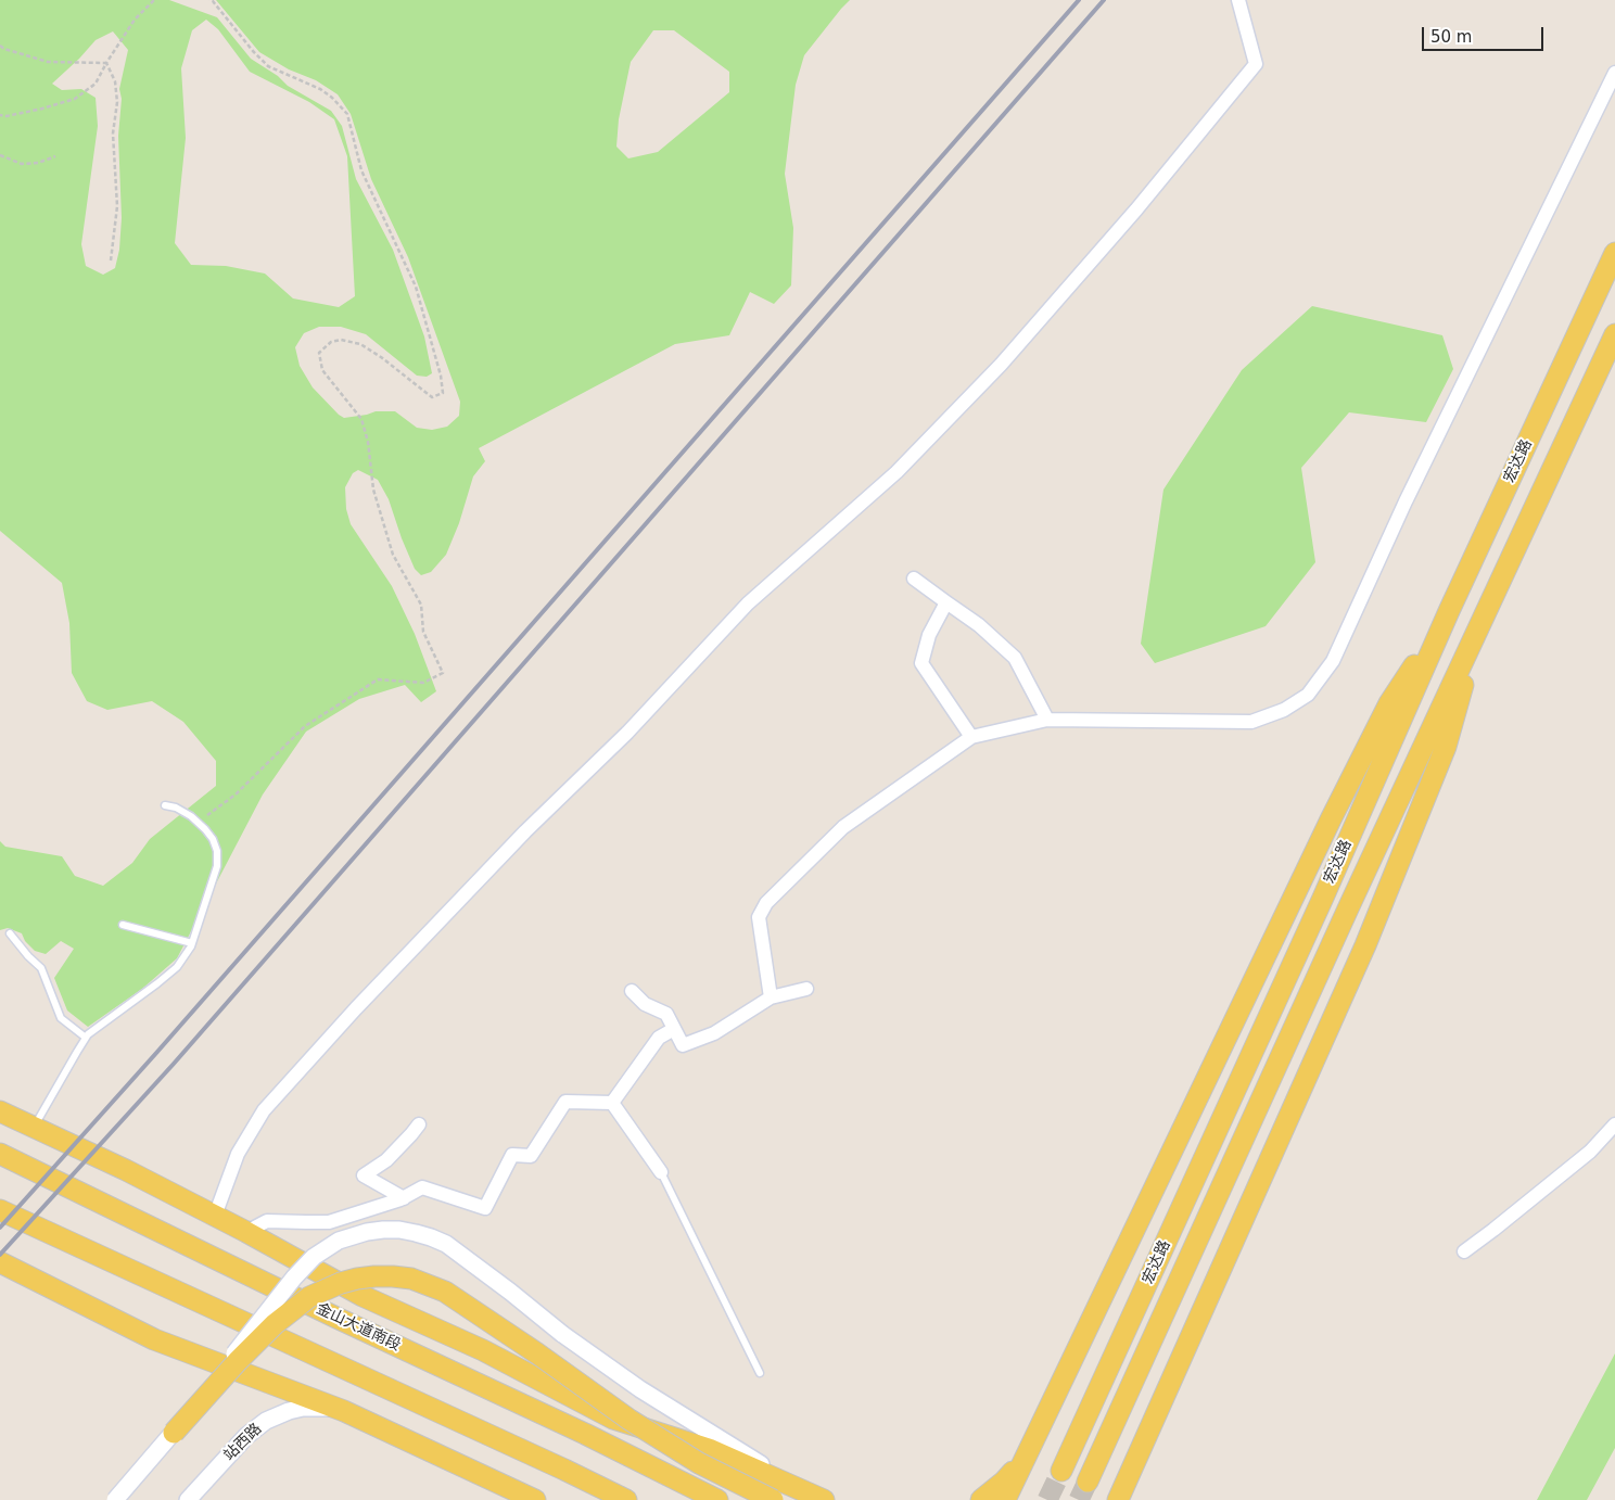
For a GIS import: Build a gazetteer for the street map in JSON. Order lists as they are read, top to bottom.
{
  "streets": {
    "main road": ["宏达路", "金山大道南段"],
    "street": ["站西路"]
  },
  "scale_bar": "50 m"
}
